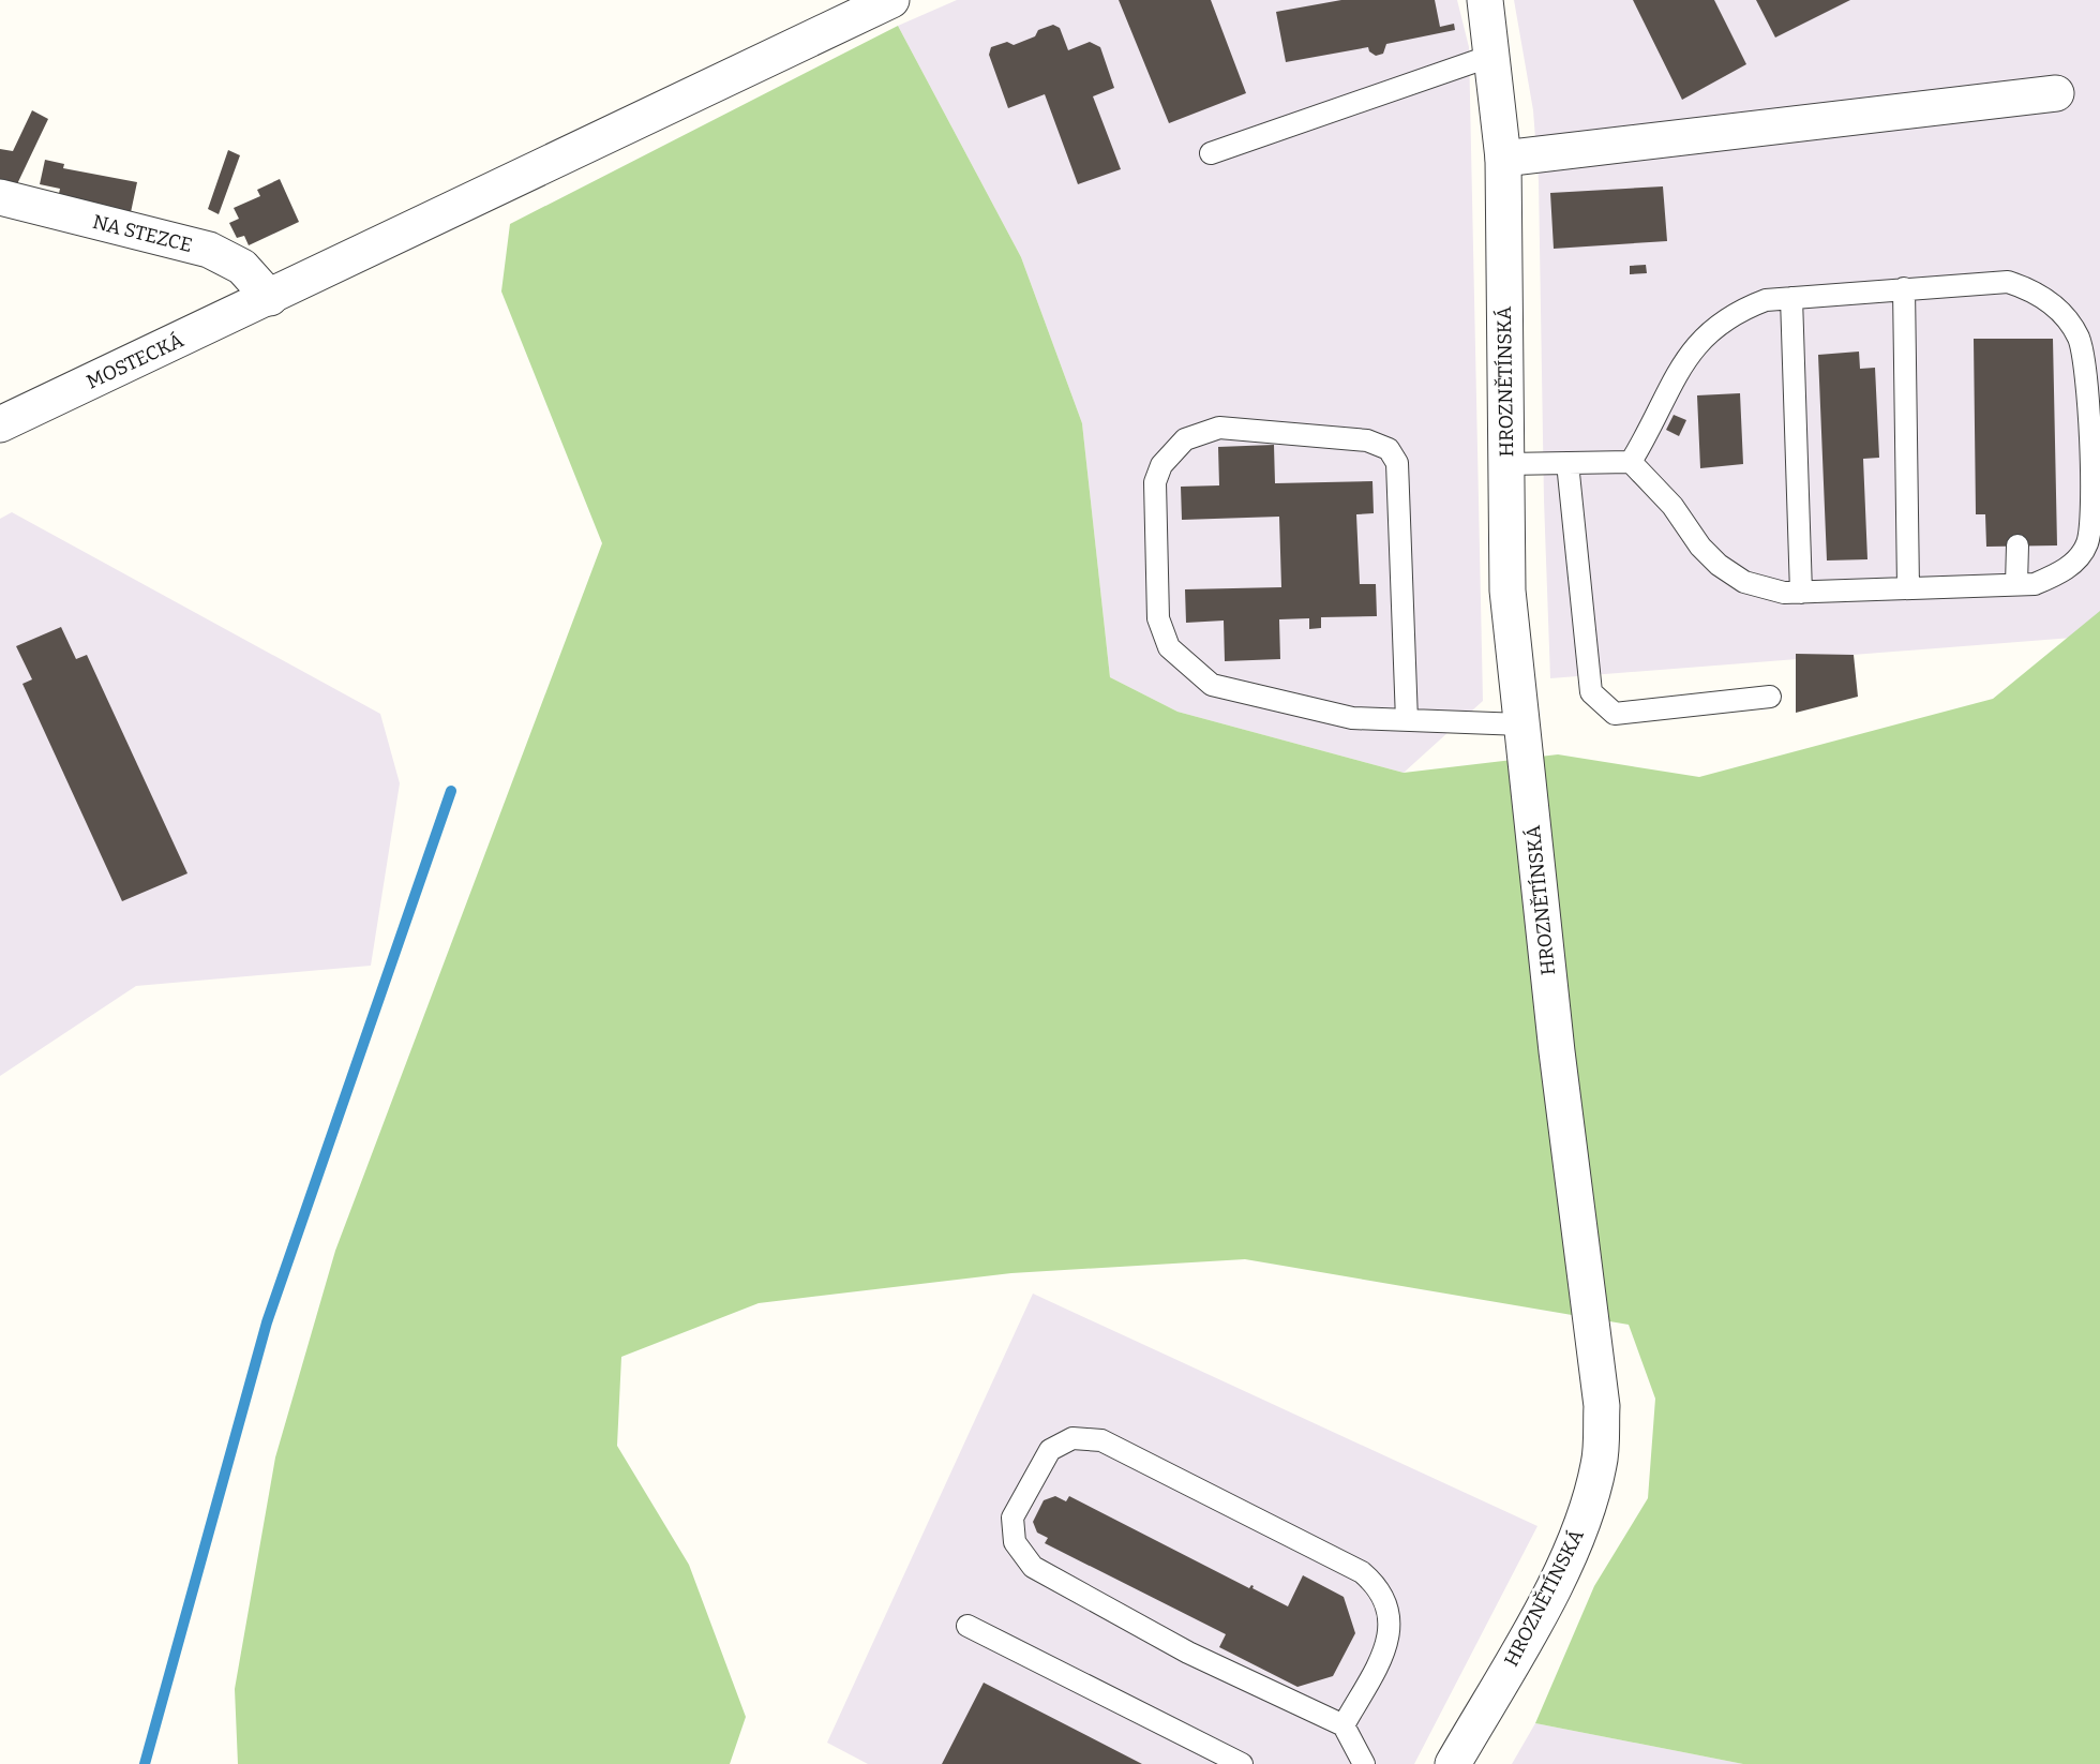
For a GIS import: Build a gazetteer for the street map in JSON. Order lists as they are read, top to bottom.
{
  "streets": {
    "street": ["NA STEZCE", "MOSTECKÁ", "HROZNĚTÍNSKÁ"]
  },
  "crossings": [
    ["NA STEZCE", "MOSTECKÁ"]
  ]
}
